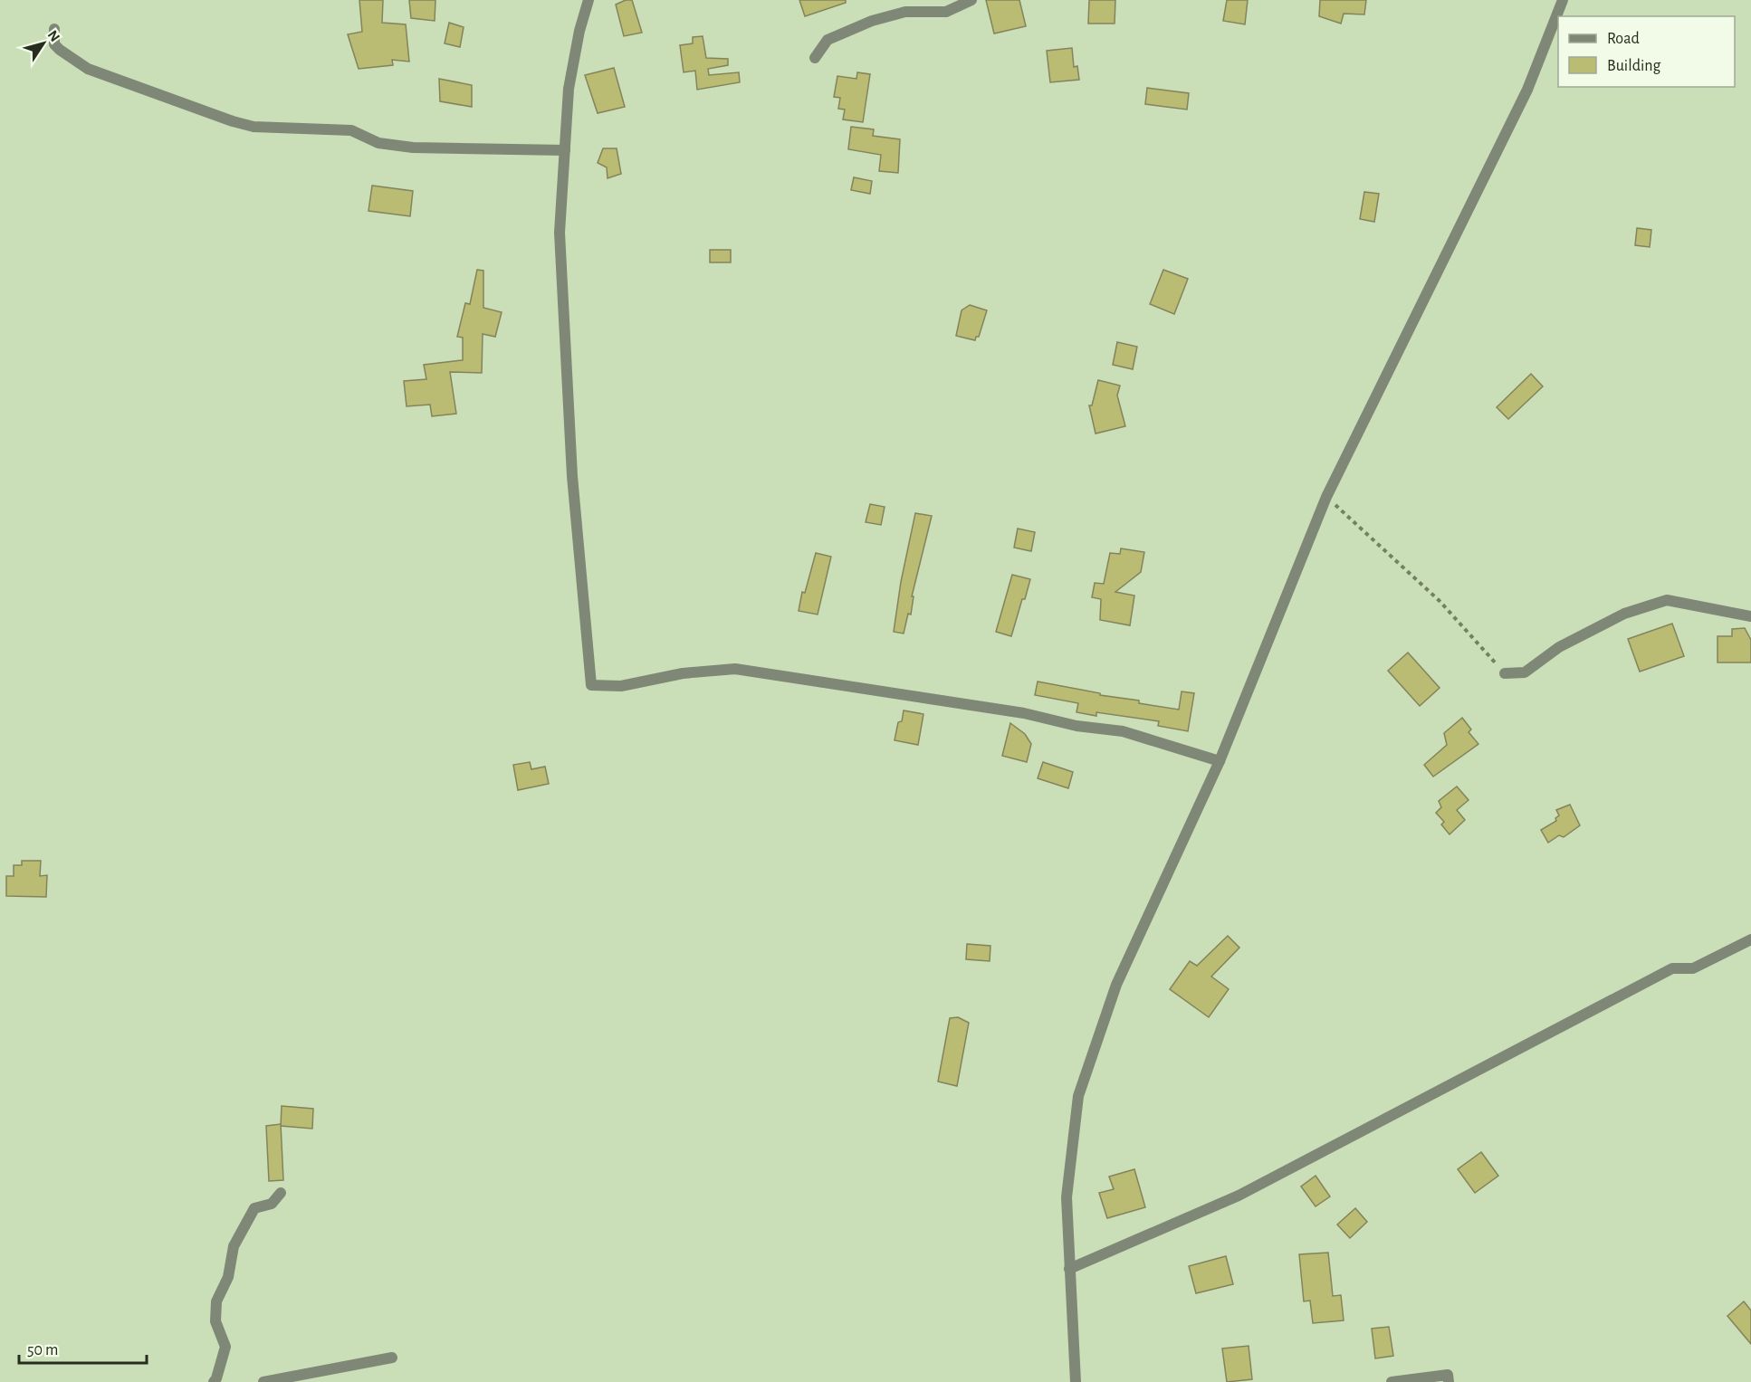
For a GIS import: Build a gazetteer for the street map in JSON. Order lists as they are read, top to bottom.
{
  "legend": ["Road", "Building"],
  "scale_bar": "50 m",
  "north": "top right"
}
